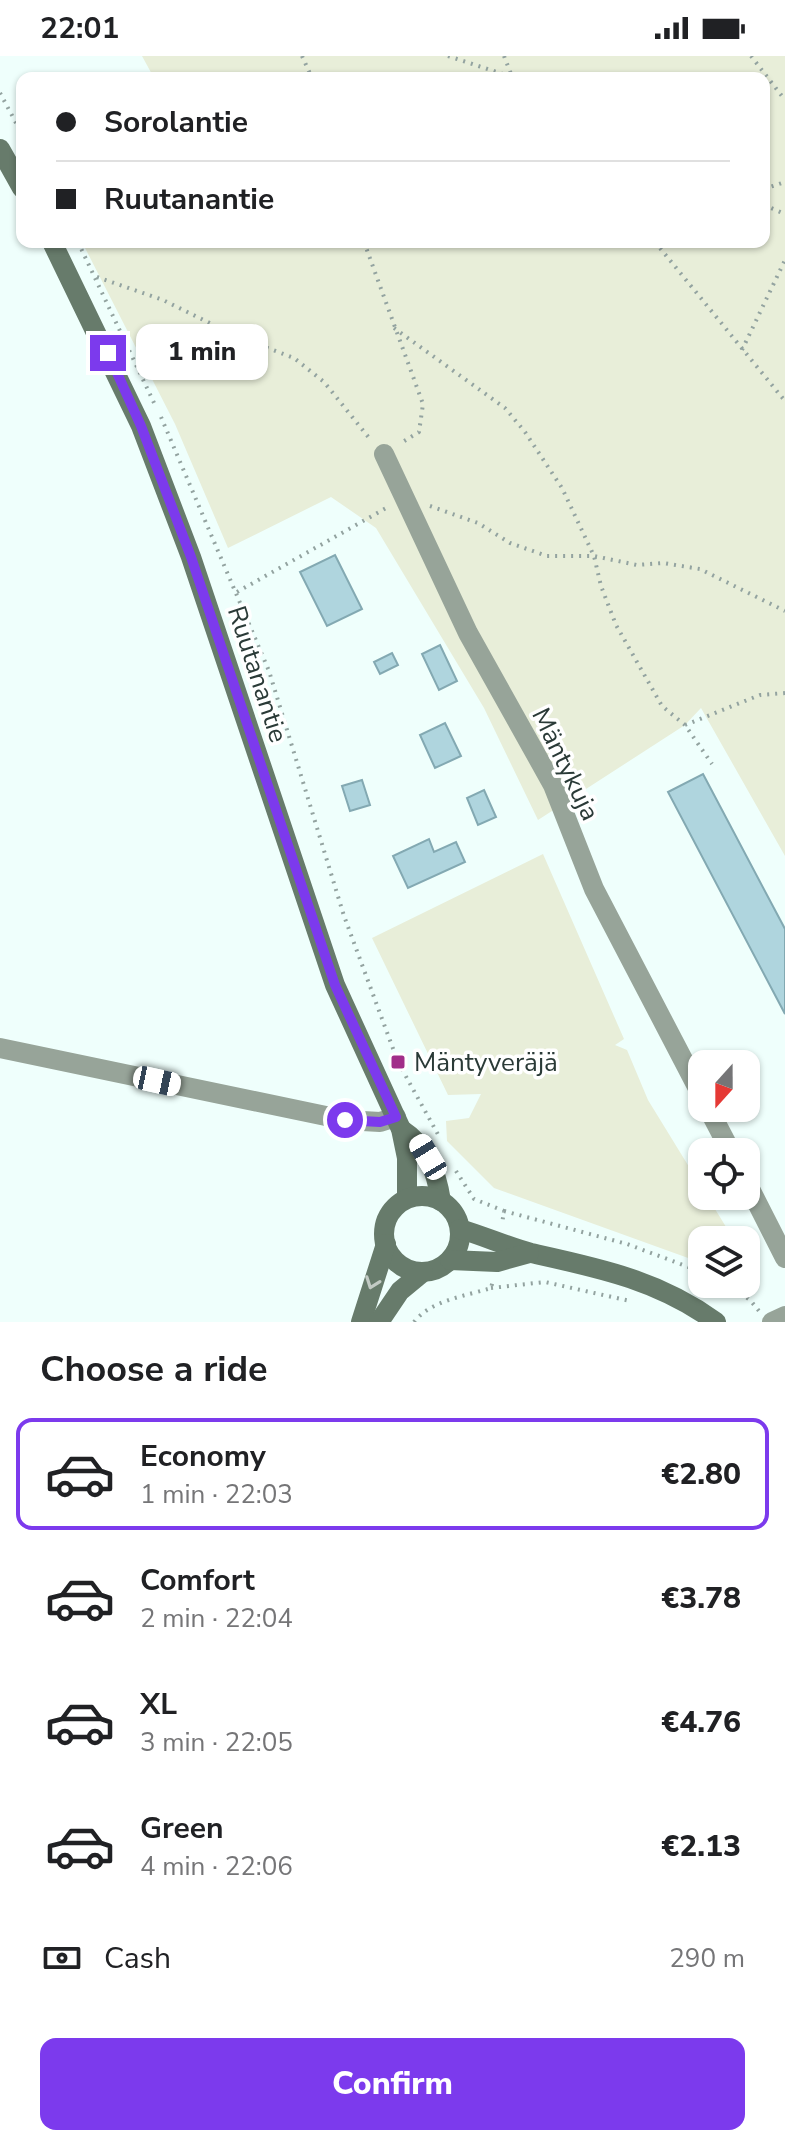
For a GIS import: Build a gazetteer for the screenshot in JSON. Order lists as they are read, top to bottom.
{
  "streets": {
    "main road": ["Ruutanantie"],
    "street": ["Mäntykuja"]
  },
  "places": {
    "transit": ["Mäntyveräjä"]
  },
  "north": "bottom",
  "page": {
    "status": "22:01",
    "banner": ["Sorolantie", "Ruutanantie"],
    "bubble": "1 min",
    "heading": "Choose a ride",
    "list": [
      {
        "name": "Economy",
        "note": "1 min · 22:03",
        "value": "€2.80"
      },
      {
        "name": "Comfort",
        "note": "2 min · 22:04",
        "value": "€3.78"
      },
      {
        "name": "XL",
        "note": "3 min · 22:05",
        "value": "€4.76"
      },
      {
        "name": "Green",
        "note": "4 min · 22:06",
        "value": "€2.13"
      }
    ],
    "pay": ["Cash", "290 m"],
    "buttons": "Confirm"
  }
}
